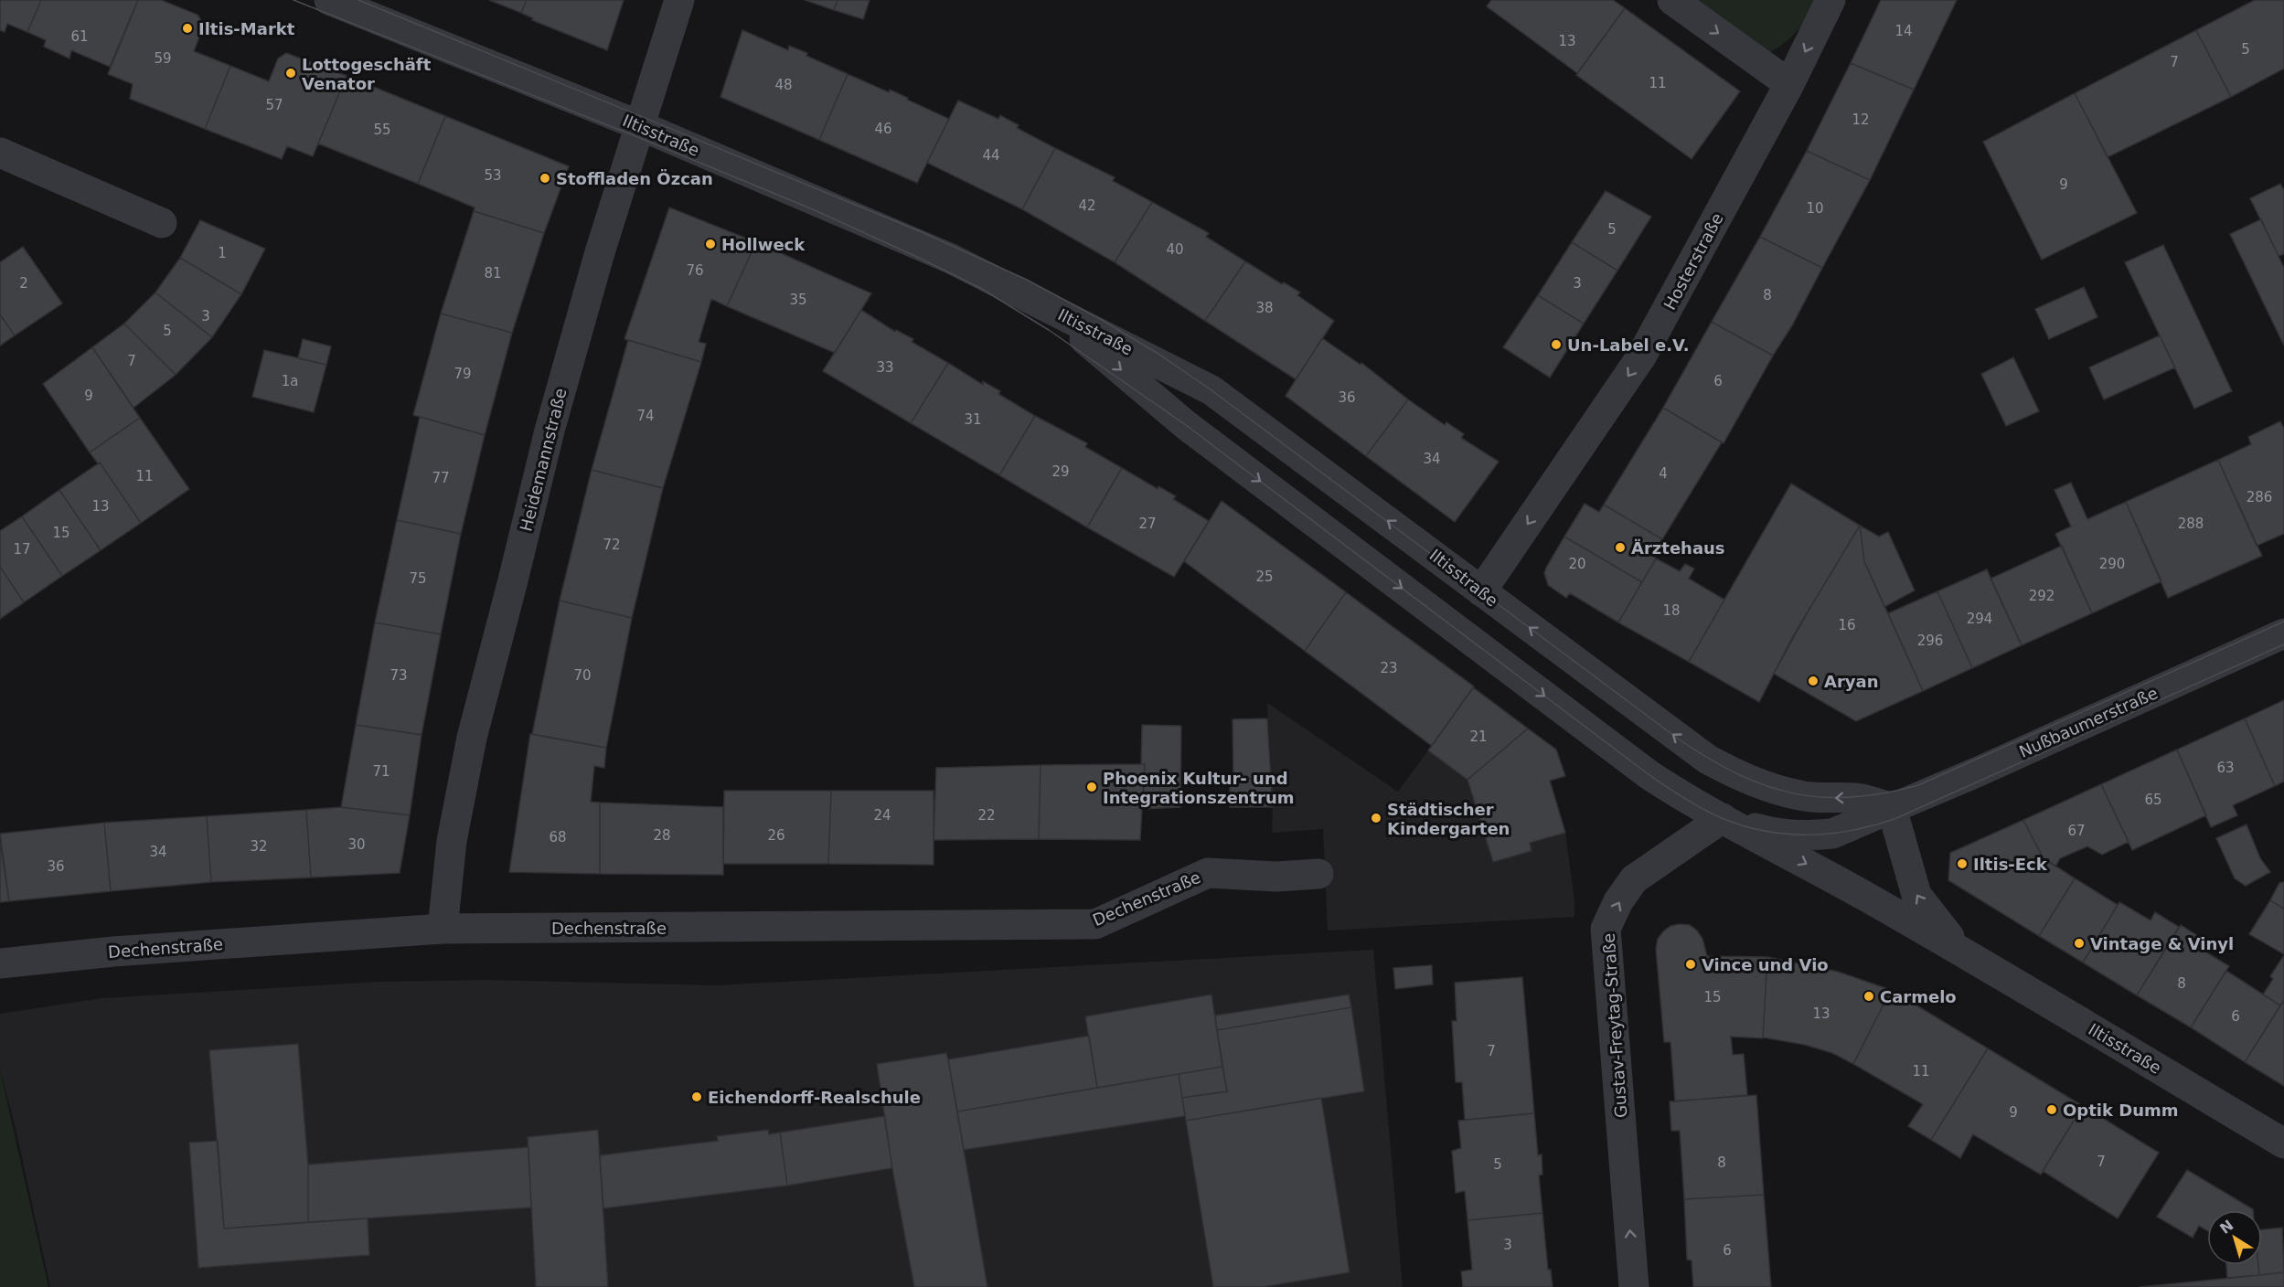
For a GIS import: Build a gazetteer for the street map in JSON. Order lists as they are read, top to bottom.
{
  "streets": {
    "street": [
      "Iltisstraße",
      "Hosterstraße",
      "Heidemannstraße",
      "Nußbaumerstraße",
      "Dechenstraße",
      "Gustav-Freytag-Straße"
    ]
  },
  "crossings": [
    ["Iltisstraße", "Hosterstraße"],
    ["Iltisstraße", "Heidemannstraße"],
    ["Iltisstraße", "Nußbaumerstraße"],
    ["Iltisstraße", "Gustav-Freytag-Straße"],
    ["Heidemannstraße", "Dechenstraße"]
  ],
  "one_way": ["Hosterstraße", "Gustav-Freytag-Straße"],
  "places": [
    "Iltis-Markt",
    "Lottogeschäft Venator",
    "Stoffladen Özcan",
    "Hollweck",
    "Un-Label e.V.",
    "Ärztehaus",
    "Aryan",
    "Phoenix Kultur- und Integrationszentrum",
    "Städtischer Kindergarten",
    "Iltis-Eck",
    "Vintage & Vinyl",
    "Vince und Vio",
    "Carmelo",
    "Eichendorff-Realschule",
    "Optik Dumm"
  ],
  "house_numbers": [
    "14",
    "61",
    "13",
    "5",
    "59",
    "7",
    "11",
    "48",
    "57",
    "12",
    "46",
    "55",
    "44",
    "53",
    "9",
    "42",
    "10",
    "5",
    "40",
    "1",
    "76",
    "81",
    "2",
    "3",
    "8",
    "35",
    "38",
    "3",
    "5",
    "7",
    "33",
    "79",
    "1a",
    "6",
    "9",
    "36",
    "74",
    "31",
    "34",
    "29",
    "4",
    "11",
    "77",
    "286",
    "13",
    "27",
    "288",
    "15",
    "72",
    "17",
    "20",
    "290",
    "25",
    "75",
    "292",
    "18",
    "294",
    "16",
    "296",
    "23",
    "73",
    "70",
    "21",
    "63",
    "71",
    "65",
    "24",
    "22",
    "67",
    "28",
    "26",
    "68",
    "30",
    "32",
    "34",
    "36",
    "8",
    "15",
    "13",
    "6",
    "7",
    "11",
    "9",
    "7",
    "8",
    "5",
    "3",
    "6"
  ],
  "north": "top left"
}
